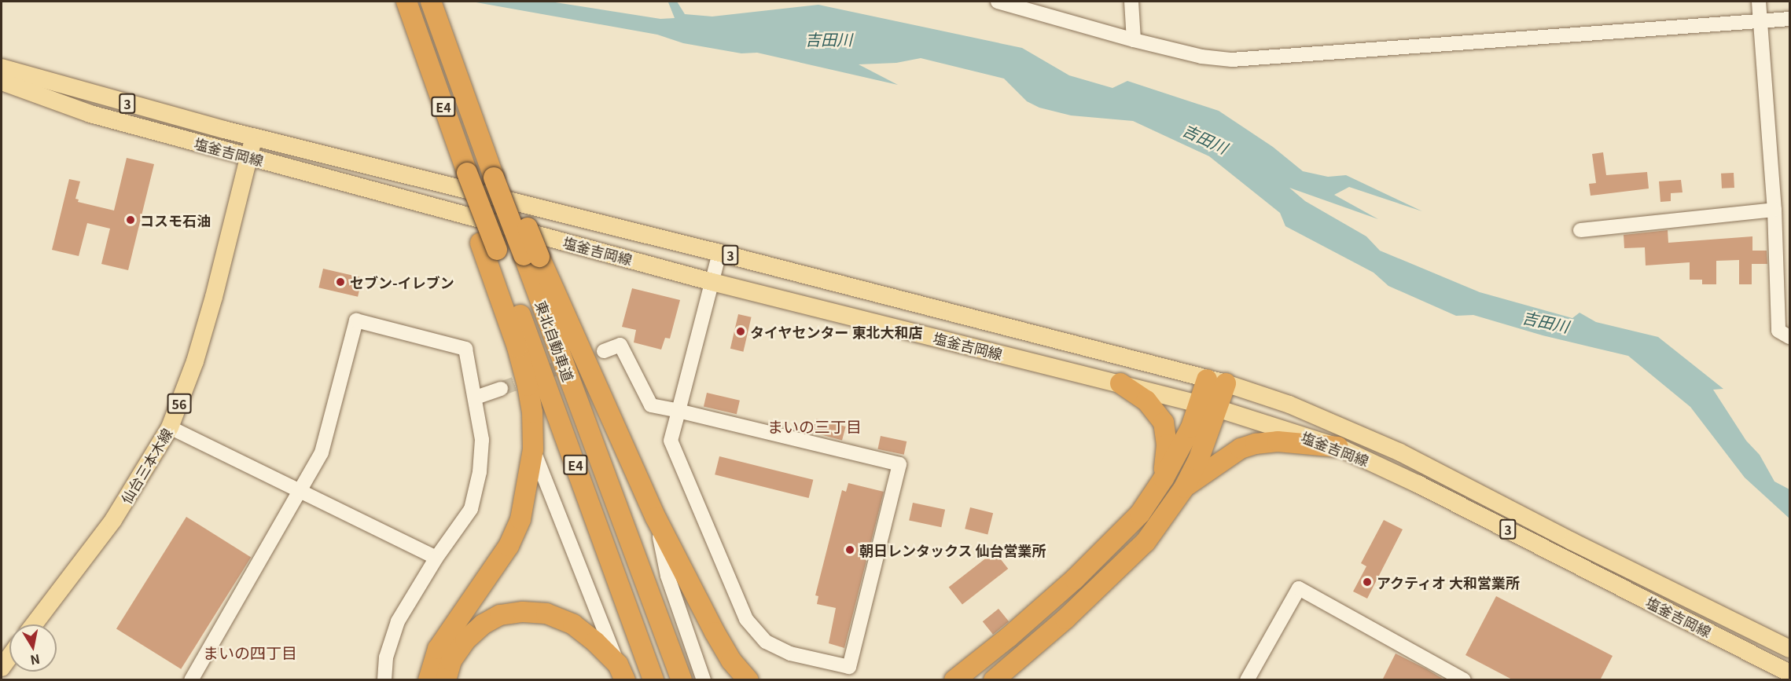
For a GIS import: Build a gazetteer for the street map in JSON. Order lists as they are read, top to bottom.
{
  "streets": {
    "highway": ["E4", "東北自動車道"],
    "main road": [
      "3",
      "塩釜吉岡線",
      "56",
      "仙台三本木線"
    ]
  },
  "crossings": [
    ["塩釜吉岡線", "仙台三本木線"]
  ],
  "districts": ["まいの三丁目", "まいの四丁目"],
  "water": ["吉田川"],
  "places": [
    "コスモ石油",
    "セブン-イレブン",
    "タイヤセンター 東北大和店",
    "朝日レンタックス 仙台営業所",
    "アクティオ 大和営業所"
  ],
  "north": "bottom"
}
